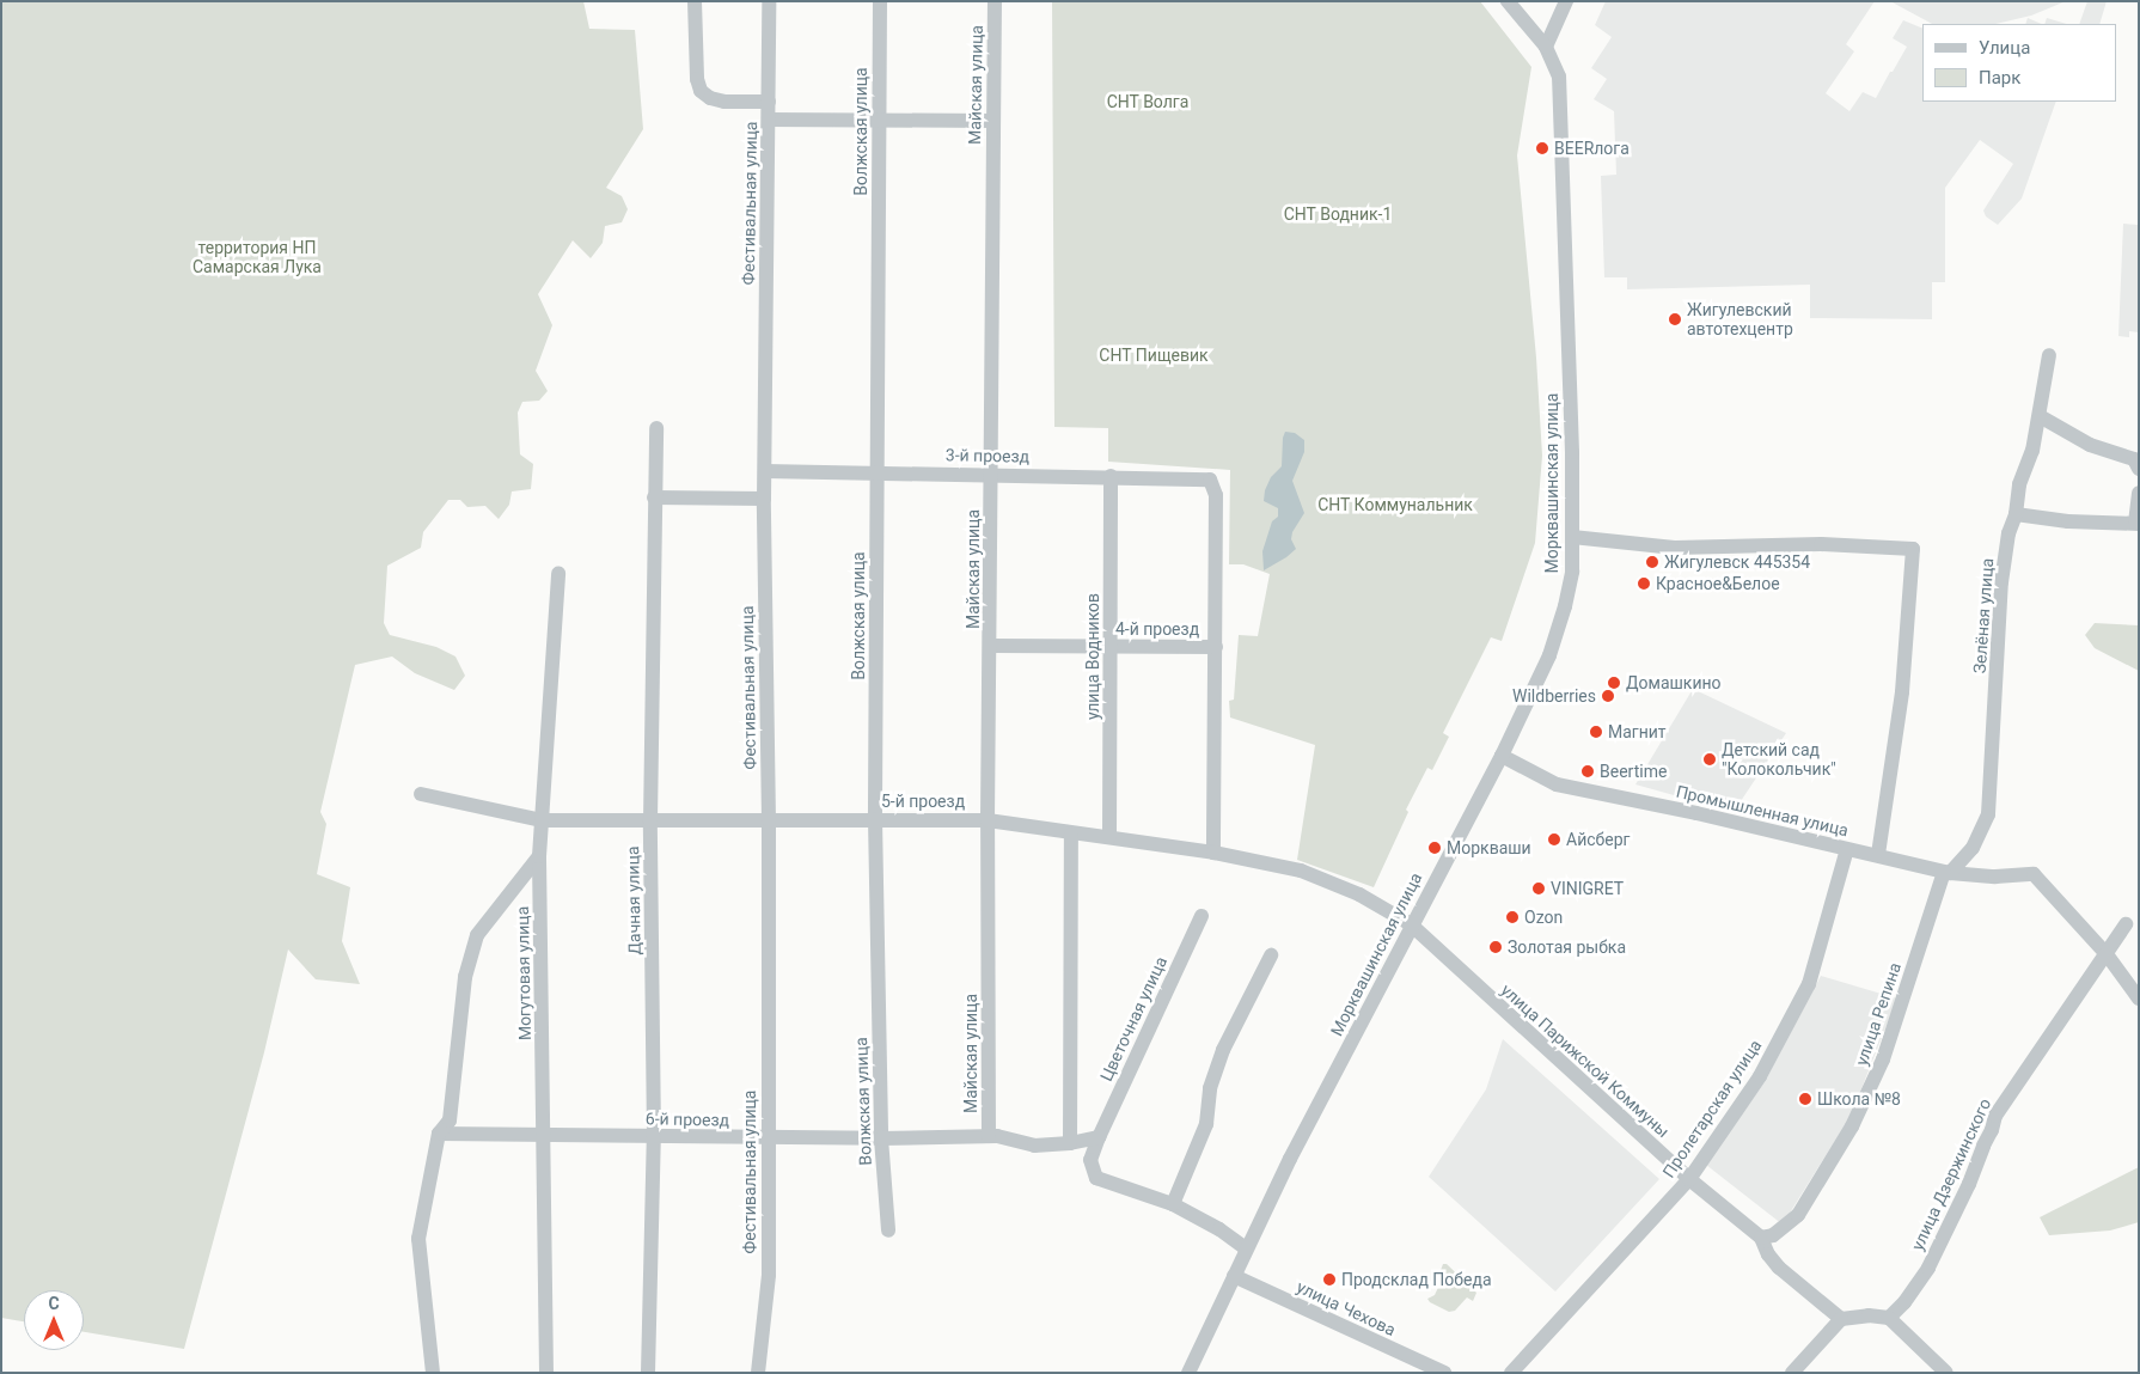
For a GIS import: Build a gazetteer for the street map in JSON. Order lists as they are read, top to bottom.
{
  "streets": {
    "street": [
      "Майская улица",
      "Волжская улица",
      "Фестивальная улица",
      "3-й проезд",
      "Морквашинская улица",
      "Зелёная улица",
      "4-й проезд",
      "улица Водников",
      "5-й проезд",
      "Промышленная улица",
      "Дачная улица",
      "Могутовая улица",
      "улица Репина",
      "Цветочная улица",
      "улица Парижской Коммуны",
      "Пролетарская улица",
      "6-й проезд",
      "улица Дзержинского",
      "улица Чехова"
    ]
  },
  "crossings": [
    ["Майская улица", "3-й проезд"],
    ["Майская улица", "4-й проезд"],
    ["Майская улица", "5-й проезд"],
    ["Майская улица", "6-й проезд"],
    ["Волжская улица", "3-й проезд"],
    ["Волжская улица", "5-й проезд"],
    ["Волжская улица", "6-й проезд"],
    ["Фестивальная улица", "3-й проезд"],
    ["Фестивальная улица", "5-й проезд"],
    ["Фестивальная улица", "6-й проезд"],
    ["3-й проезд", "4-й проезд"],
    ["3-й проезд", "улица Водников"],
    ["Морквашинская улица", "5-й проезд"],
    ["Морквашинская улица", "Промышленная улица"],
    ["Морквашинская улица", "улица Парижской Коммуны"],
    ["Морквашинская улица", "улица Чехова"],
    ["Зелёная улица", "Промышленная улица"],
    ["Зелёная улица", "улица Репина"],
    ["4-й проезд", "улица Водников"],
    ["улица Водников", "5-й проезд"],
    ["5-й проезд", "Дачная улица"],
    ["5-й проезд", "Могутовая улица"],
    ["5-й проезд", "улица Парижской Коммуны"],
    ["Промышленная улица", "улица Репина"],
    ["Промышленная улица", "Пролетарская улица"],
    ["Промышленная улица", "улица Дзержинского"],
    ["Дачная улица", "6-й проезд"],
    ["Могутовая улица", "6-й проезд"],
    ["улица Репина", "улица Парижской Коммуны"],
    ["Цветочная улица", "6-й проезд"],
    ["улица Парижской Коммуны", "Пролетарская улица"]
  ],
  "parks": [
    "СНТ Волга",
    "СНТ Водник-1",
    "территория НП Самарская Лука",
    "СНТ Пищевик",
    "СНТ Коммунальник"
  ],
  "places": [
    "BEERлога",
    "Жигулевский автотехцентр",
    "Жигулевск 445354",
    "Красное&Белое",
    "Домашкино",
    "Wildberries",
    "Магнит",
    "Детский сад \"Колокольчик\"",
    "Beertime",
    "Айсберг",
    "Моркваши",
    "VINIGRET",
    "Ozon",
    "Золотая рыбка",
    "Школа №8",
    "Продсклад Победа"
  ],
  "legend": ["Улица", "Парк"],
  "north": "top"
}
